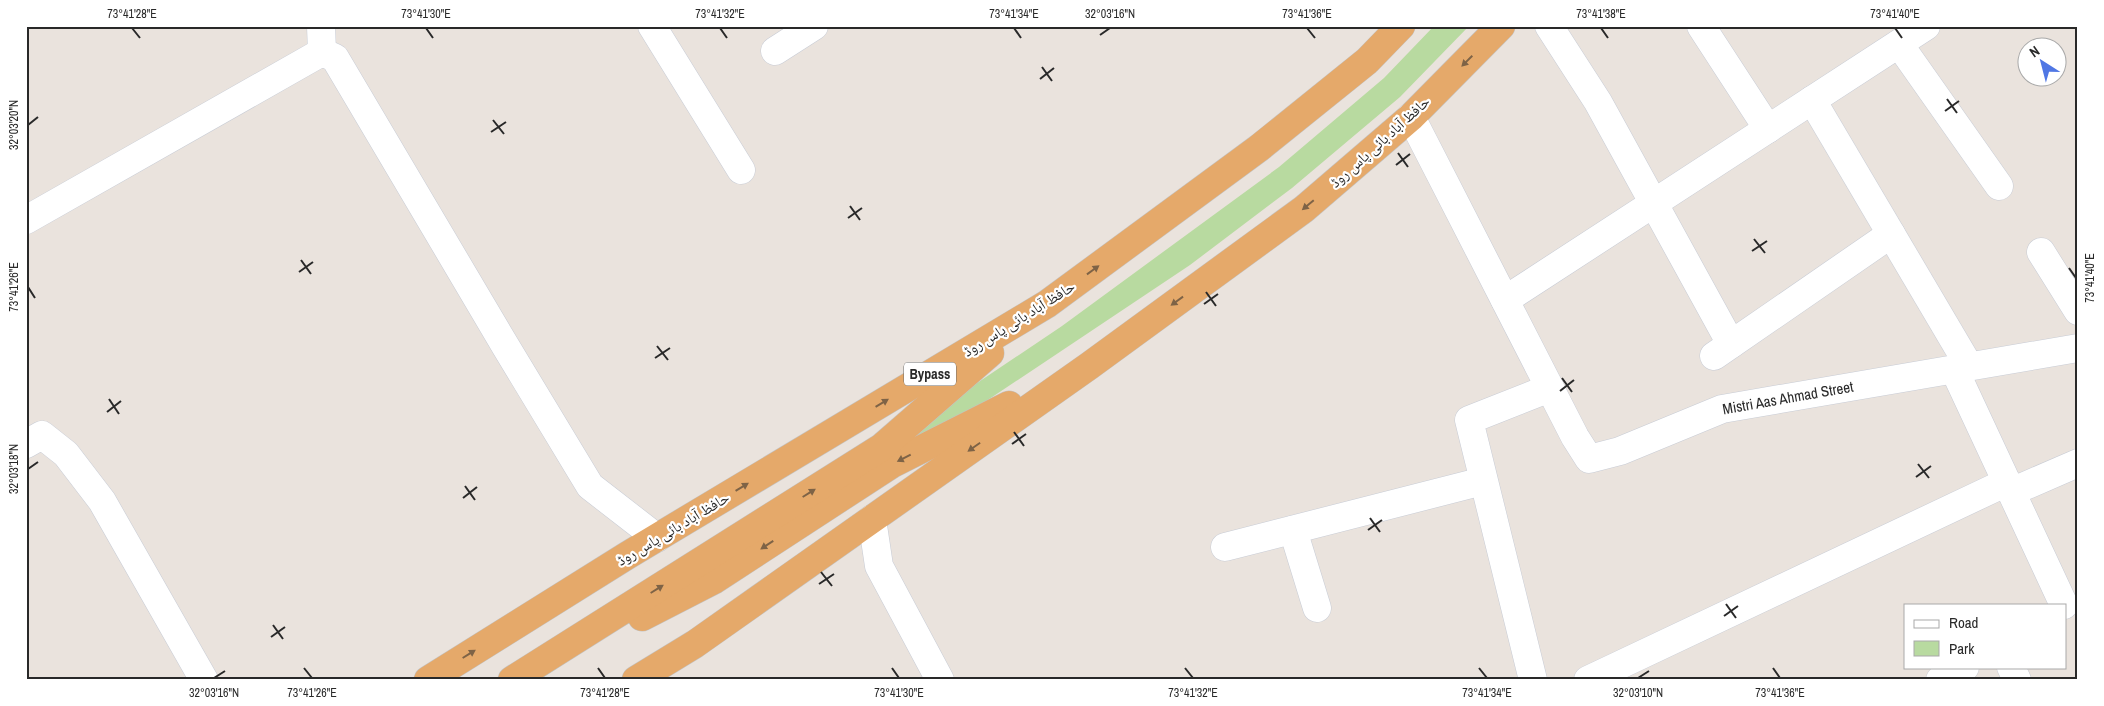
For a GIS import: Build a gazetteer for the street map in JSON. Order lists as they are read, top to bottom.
{
  "streets": {
    "highway": ["حافظ آباد بائی پاس روڈ", "Bypass"],
    "street": ["Mistri Aas Ahmad Street"]
  },
  "crossings": [
    ["حافظ آباد بائی پاس روڈ", "Bypass"],
    ["حافظ آباد بائی پاس روڈ", "Mistri Aas Ahmad Street"]
  ],
  "legend": ["Road", "Park"],
  "north": "top left",
  "coordinates": [
    "73°41'28\"E",
    "73°41'30\"E",
    "73°41'32\"E",
    "73°41'34\"E",
    "32°03'16\"N",
    "73°41'36\"E",
    "73°41'38\"E",
    "73°41'40\"E",
    "32°03'20\"N",
    "73°41'26\"E",
    "32°03'18\"N",
    "32°03'10\"N"
  ]
}
